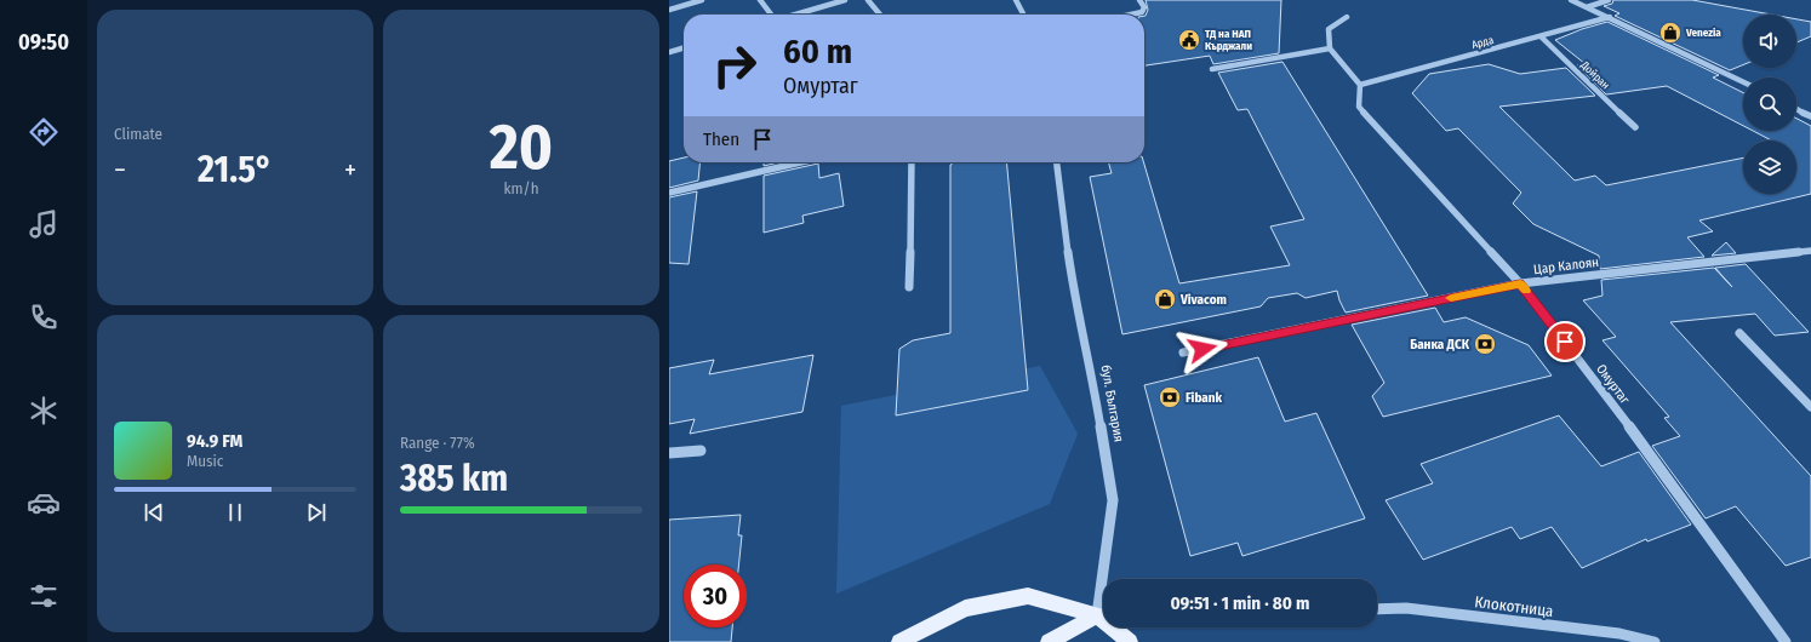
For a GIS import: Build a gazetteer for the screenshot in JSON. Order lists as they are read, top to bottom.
{
  "streets": {
    "street": [
      "Арда",
      "Дойран",
      "Цар Калоян",
      "Омуртаг",
      "бул. България",
      "Клокотница"
    ]
  },
  "crossings": [
    ["Арда", "Дойран"],
    ["Арда", "Омуртаг"],
    ["Цар Калоян", "Омуртаг"]
  ],
  "places": {
    "shop": ["Venezia", "Vivacom"],
    "public building": ["ТД на НАП Кърджали"],
    "bank": ["Банка ДСК", "Fibank"]
  },
  "page": {
    "tabs": "09:50",
    "tile": [
      "Climate",
      ["20", "km/h"],
      ["Range · 77%", "385 km"]
    ],
    "turn": ["60 m", "Омуртаг"],
    "then": "Then",
    "heat": ["−", "21.5°", "+"],
    "song": ["94.9 FM", "Music"],
    "limit": "30",
    "trip": "09:51 · 1 min · 80 m"
  }
}
